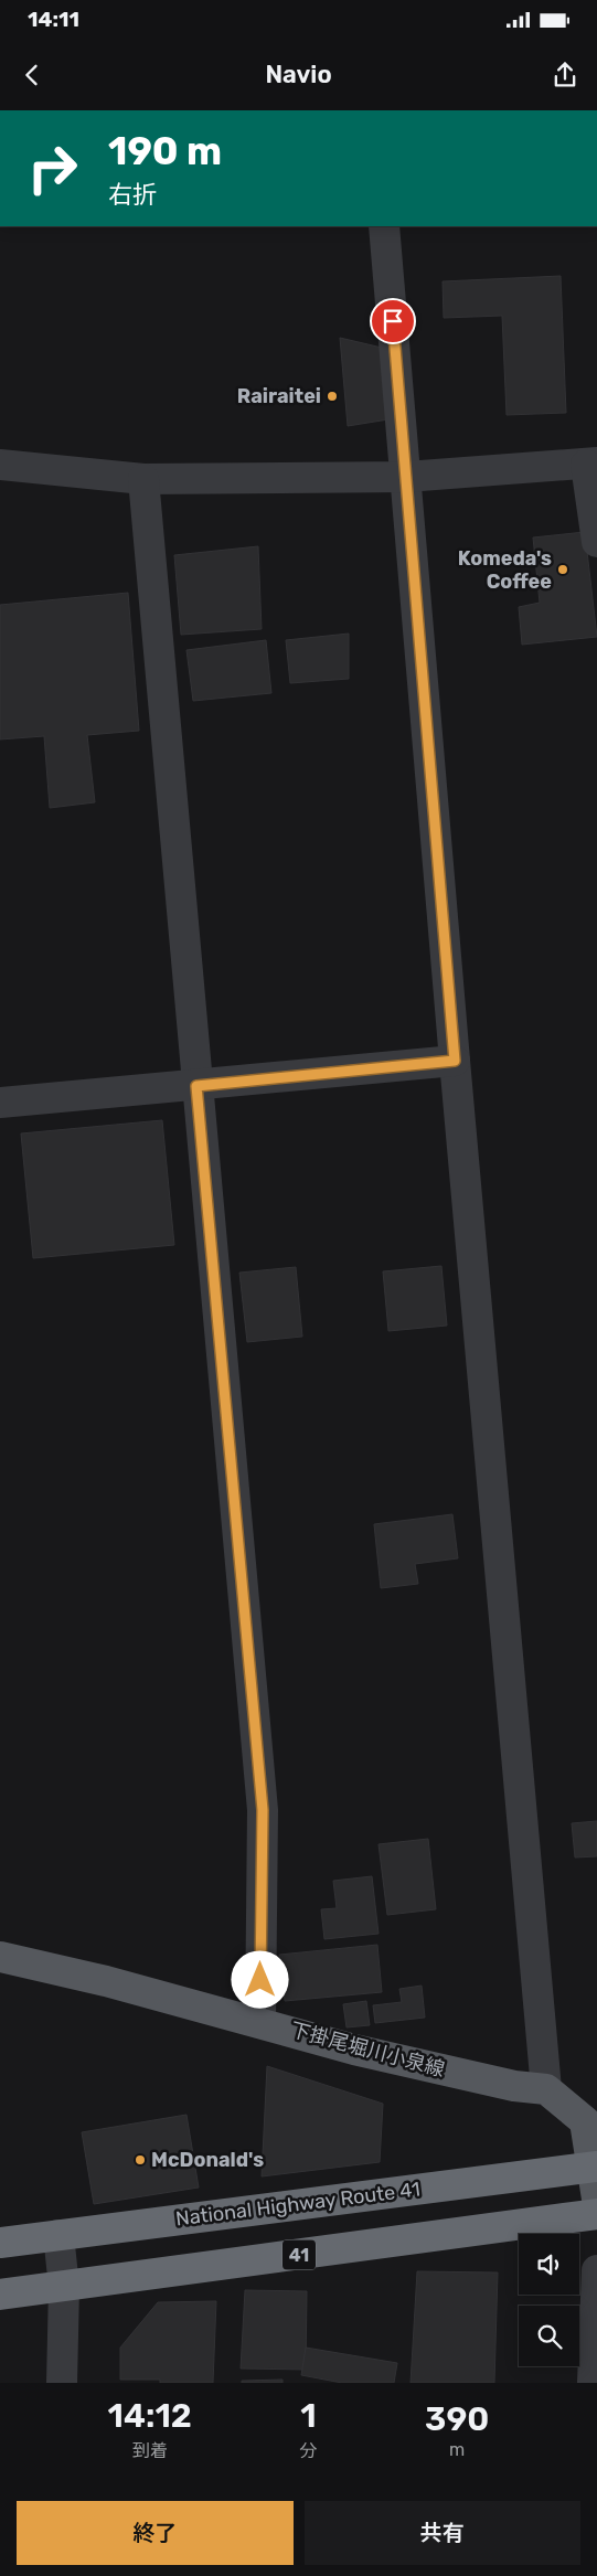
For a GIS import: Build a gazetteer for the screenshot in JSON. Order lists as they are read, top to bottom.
{
  "streets": {
    "highway": ["National Highway Route 41", "41"],
    "main road": ["下掛尾堀川小泉線"]
  },
  "places": ["Rairaitei", "Komeda's Coffee", "McDonald's"],
  "page": {
    "status": "14:11",
    "header": "Navio",
    "turn": ["190 m", "右折"],
    "eta": [
      "14:12",
      "到着",
      "1",
      "分",
      "390",
      "m"
    ],
    "buttons": ["終了", "共有"]
  }
}
